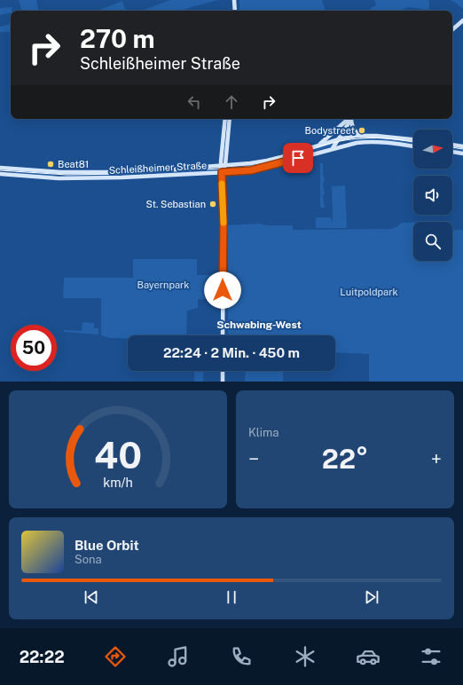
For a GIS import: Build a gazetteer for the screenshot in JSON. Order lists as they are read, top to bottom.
{
  "streets": {
    "main road": ["Schleißheimer Straße"]
  },
  "districts": ["Schwabing-West"],
  "parks": ["Bayernpark", "Luitpoldpark"],
  "places": ["Bodystreet", "Beat81", "St. Sebastian"],
  "north": "right",
  "page": {
    "turn": ["270 m", "Schleißheimer Straße"],
    "limit": "50",
    "trip": "22:24 · 2 Min. · 450 m",
    "tile": "Klima",
    "heat": ["−", "22°", "+"],
    "song": ["Blue Orbit", "Sona"],
    "tabs": "22:22",
    "gauge": ["40", "km/h"]
  }
}
